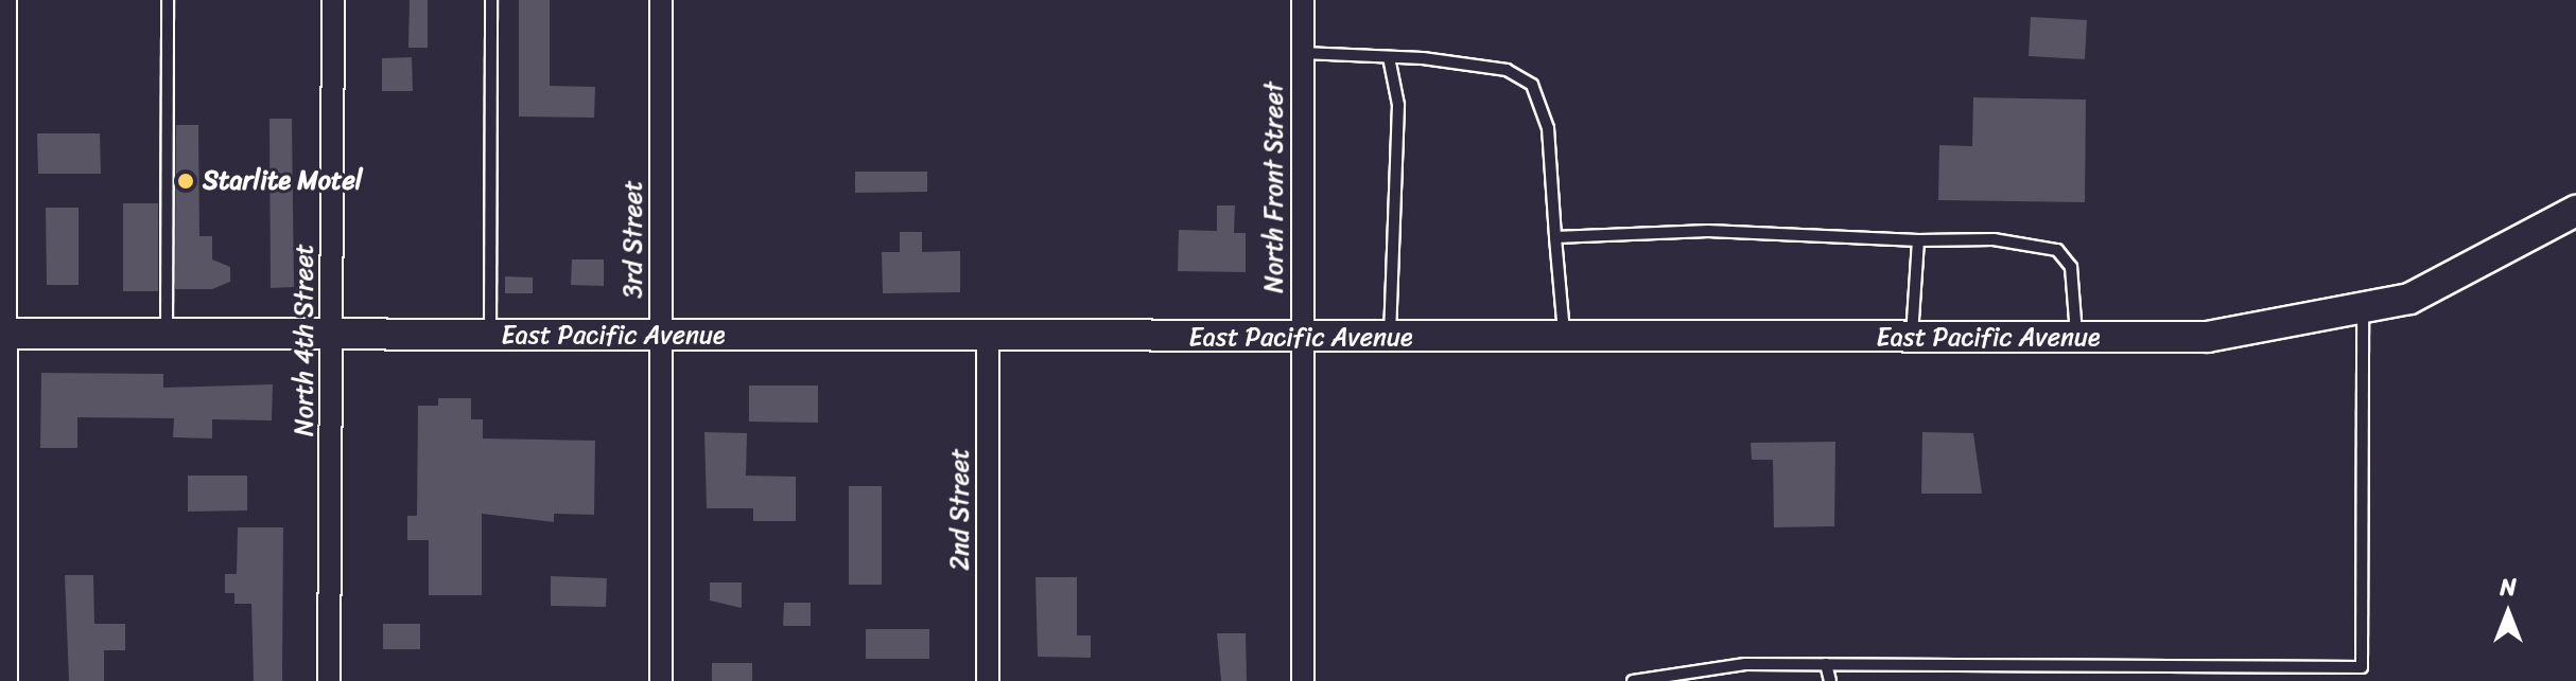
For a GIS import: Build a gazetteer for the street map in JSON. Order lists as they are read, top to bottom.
{
  "streets": {
    "main road": ["East Pacific Avenue"],
    "street": [
      "North Front Street",
      "3rd Street",
      "North 4th Street",
      "2nd Street"
    ]
  },
  "crossings": [
    ["North Front Street", "East Pacific Avenue"],
    ["3rd Street", "East Pacific Avenue"],
    ["East Pacific Avenue", "North 4th Street"],
    ["East Pacific Avenue", "2nd Street"]
  ],
  "places": ["Starlite Motel"],
  "north": "top"
}
